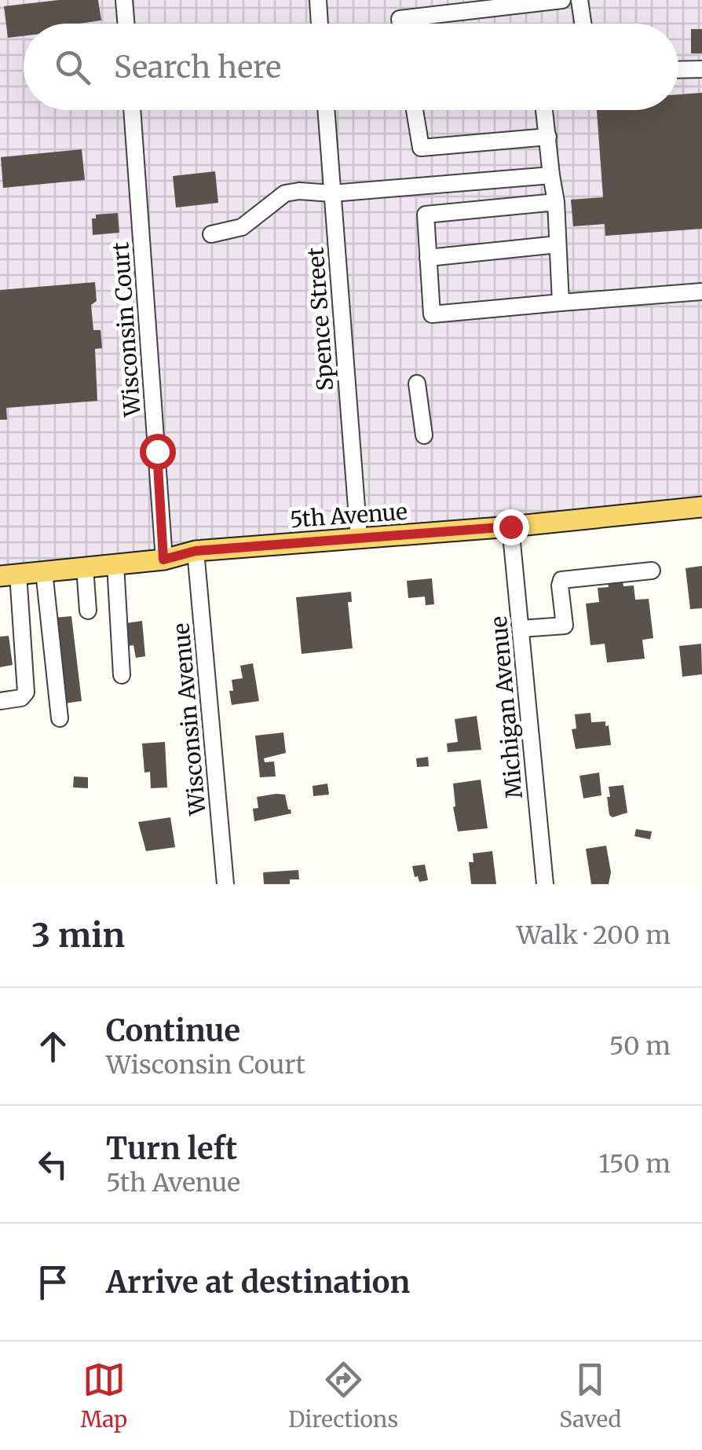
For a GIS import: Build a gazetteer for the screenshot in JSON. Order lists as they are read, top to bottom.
{
  "streets": {
    "main road": ["5th Avenue"],
    "street": [
      "Spence Street",
      "Wisconsin Court",
      "Michigan Avenue",
      "Wisconsin Avenue"
    ]
  },
  "crossings": [
    ["Spence Street", "5th Avenue"],
    ["Wisconsin Court", "5th Avenue"],
    ["5th Avenue", "Michigan Avenue"],
    ["5th Avenue", "Wisconsin Avenue"]
  ],
  "page": {
    "search": "Search here",
    "heading": ["3 min", "Walk · 200 m"],
    "list": [
      ["Continue", "Wisconsin Court", "50 m"],
      ["Turn left", "5th Avenue", "150 m"],
      "Arrive at destination"
    ],
    "nav": ["Map", "Directions", "Saved"]
  }
}
